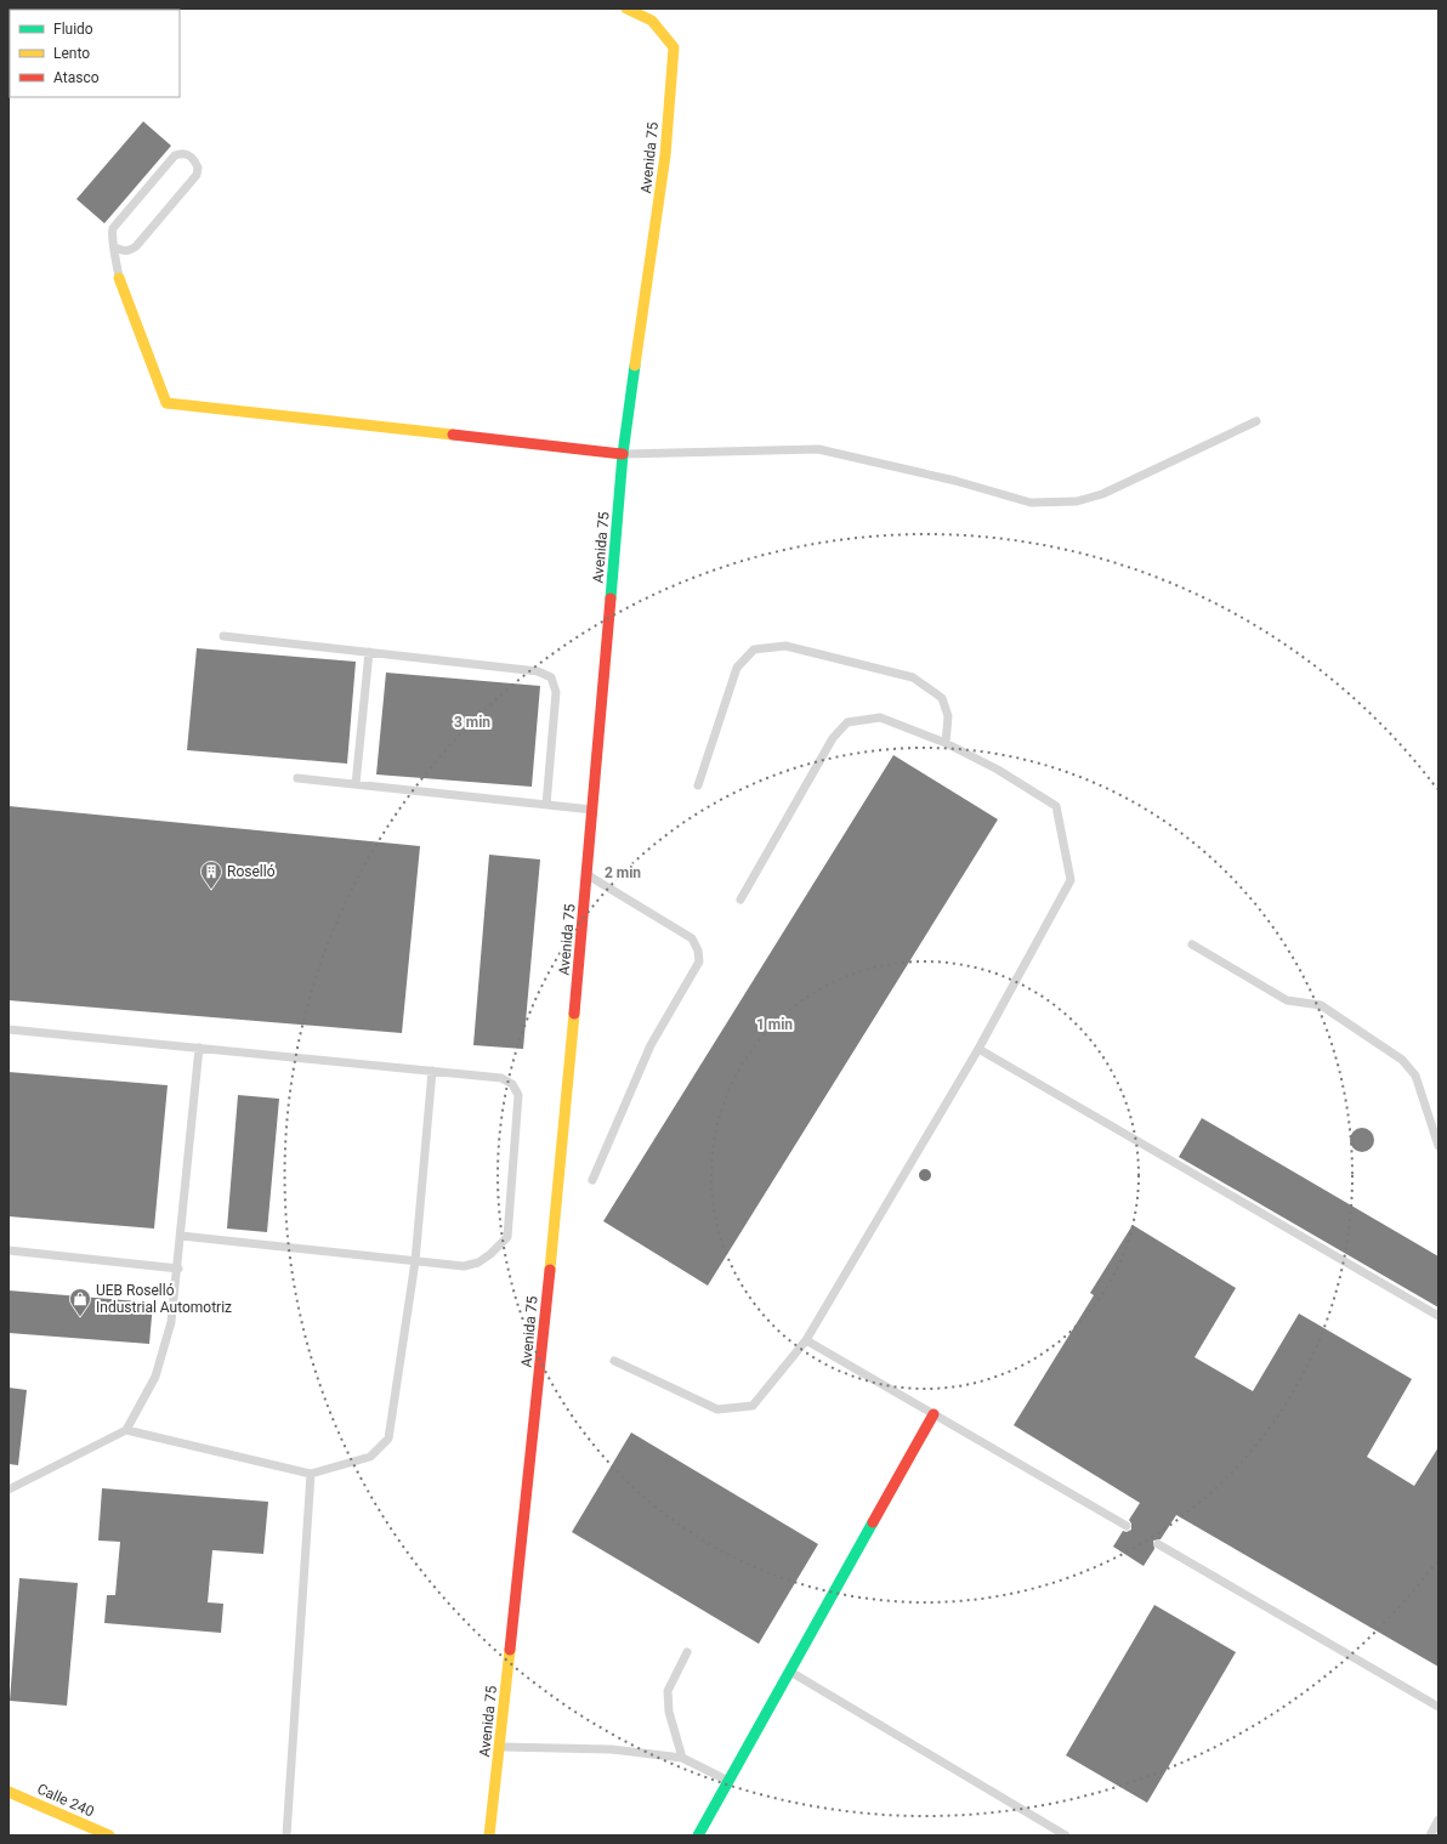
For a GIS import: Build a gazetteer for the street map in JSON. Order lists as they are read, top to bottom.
{
  "streets": {
    "street": ["Avenida 75", "Calle 240"]
  },
  "places": {
    "building": ["Roselló"],
    "shop": ["UEB Roselló Industrial Automotriz"]
  },
  "legend": ["Fluido", "Lento", "Atasco"],
  "rings": ["3 min", "2 min", "1 min"]
}
